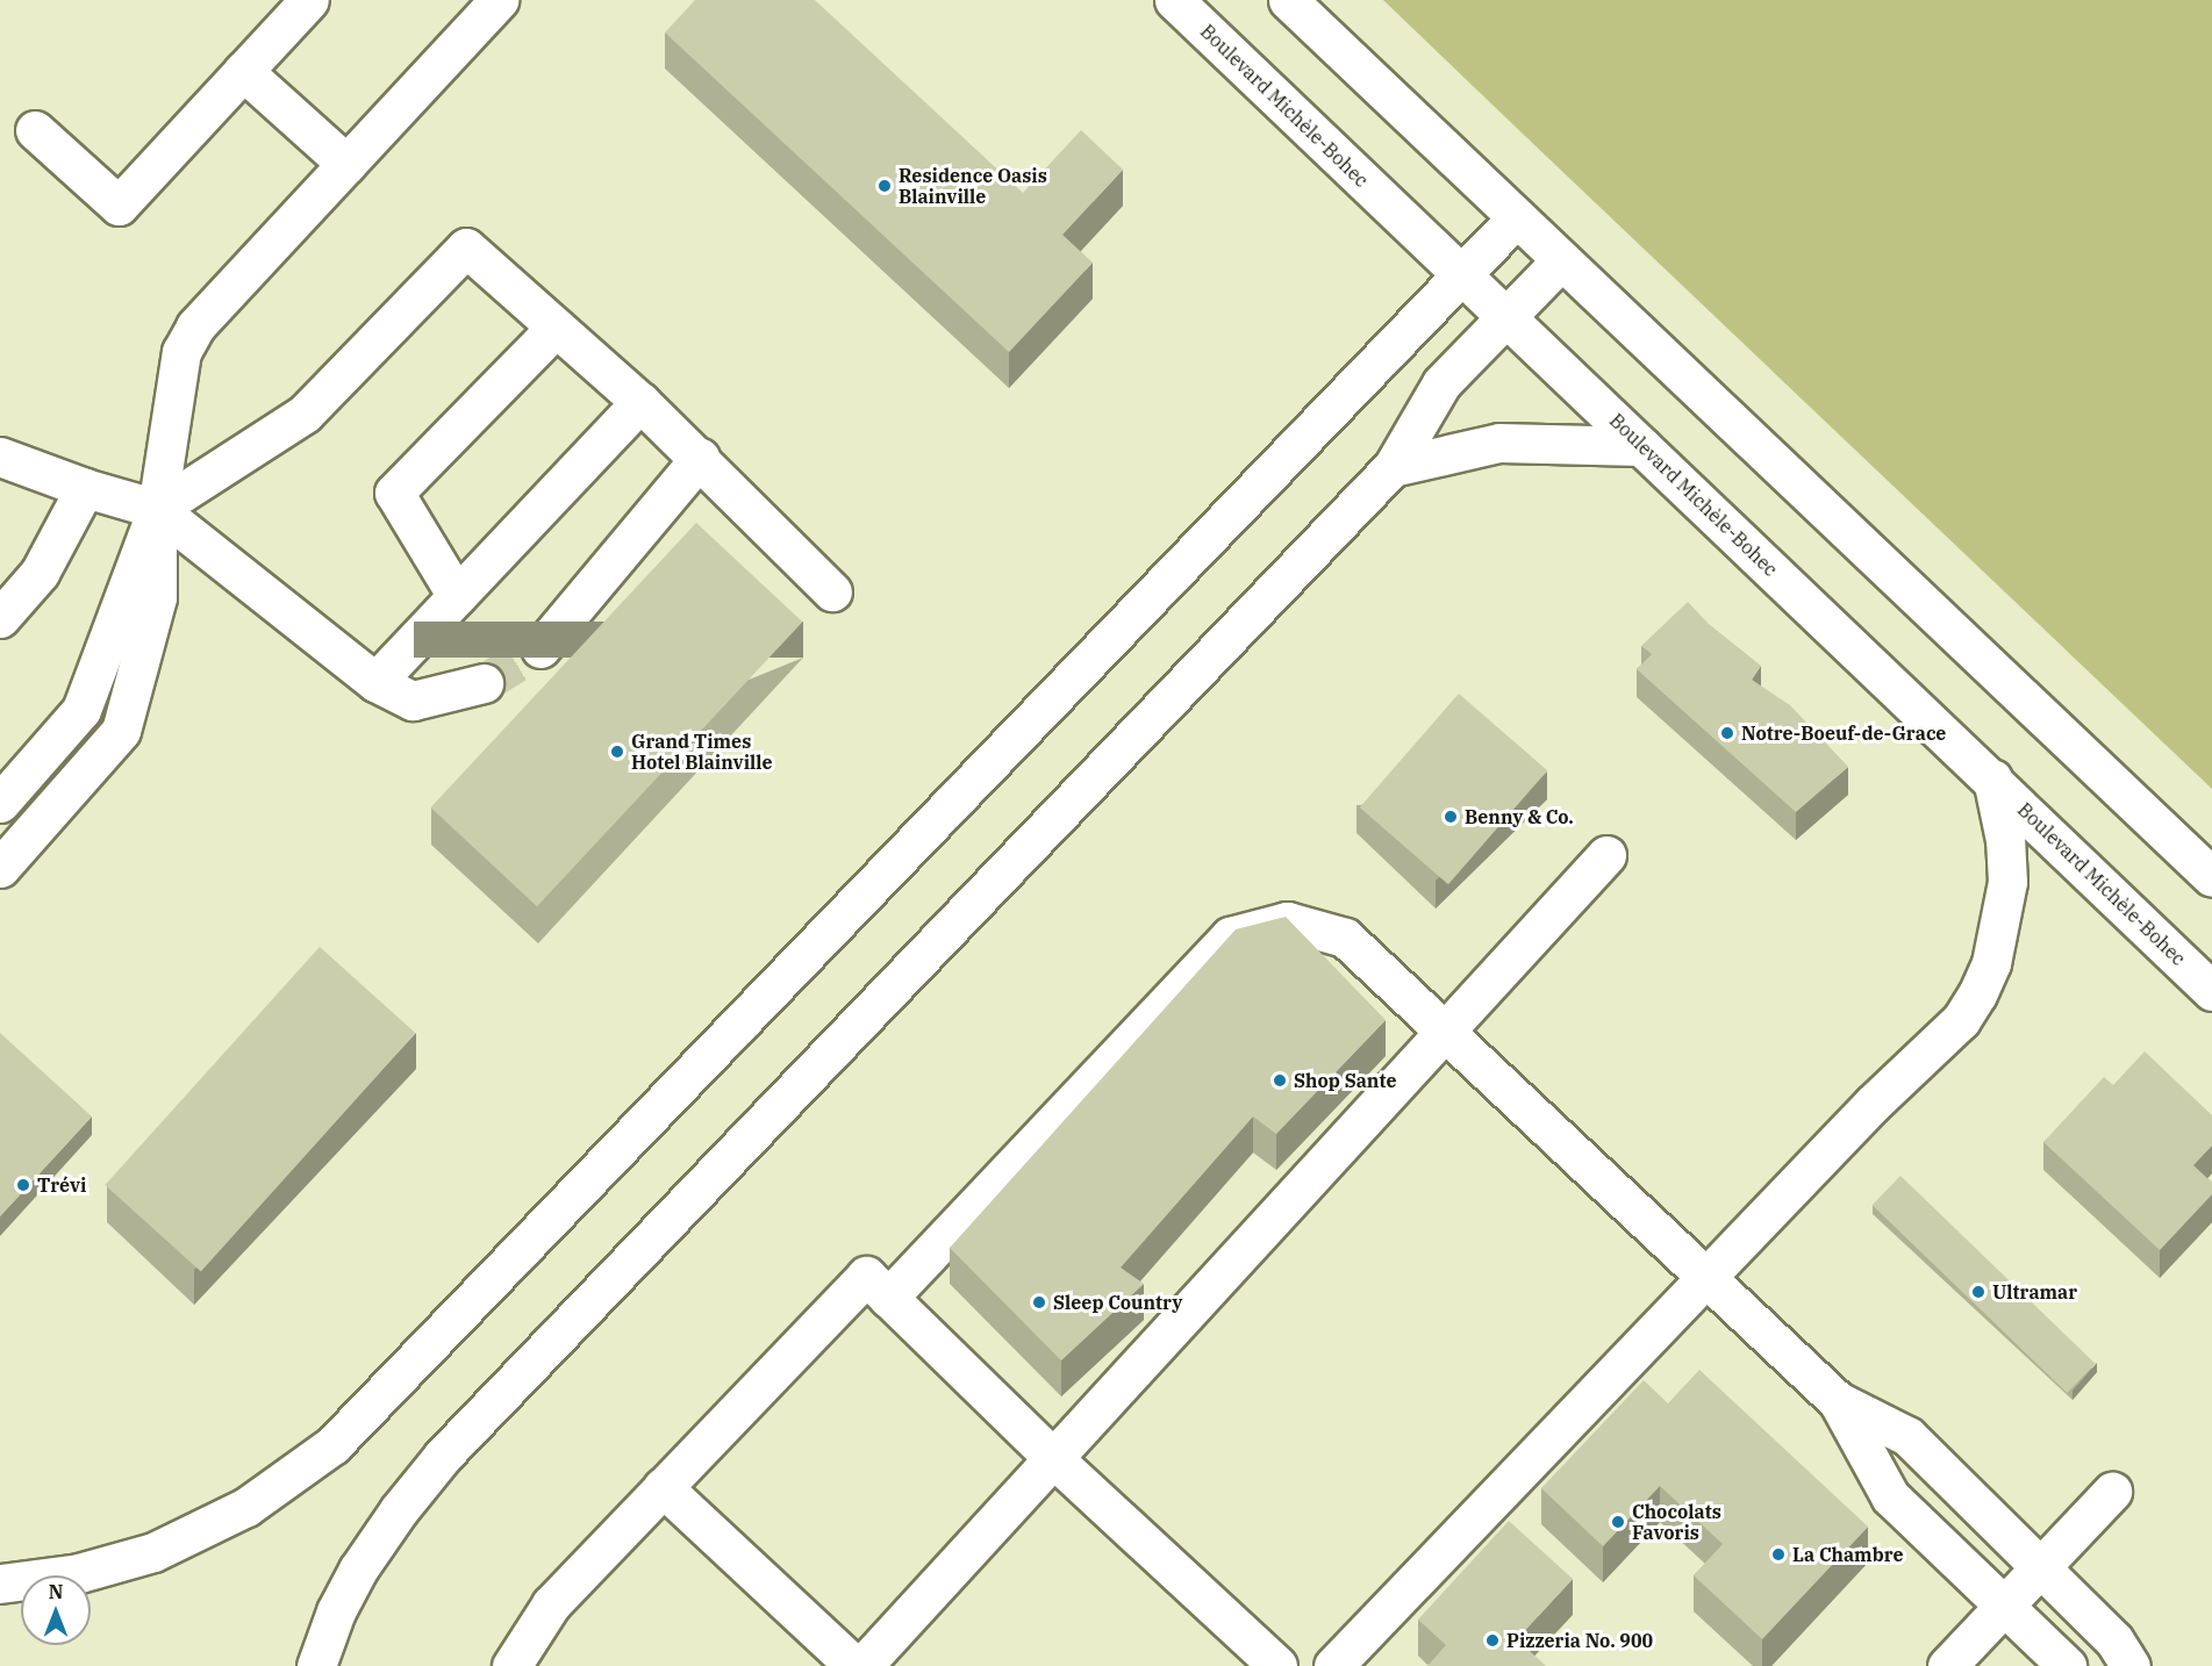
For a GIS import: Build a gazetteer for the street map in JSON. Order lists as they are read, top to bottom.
{
  "streets": {
    "main road": ["Boulevard Michèle-Bohec"]
  },
  "places": [
    "Residence Oasis Blainville",
    "Notre-Boeuf-de-Grace",
    "Grand Times Hotel Blainville",
    "Benny & Co.",
    "Shop Sante",
    "Trévi",
    "Ultramar",
    "Sleep Country",
    "Chocolats Favoris",
    "La Chambre",
    "Pizzeria No. 900"
  ],
  "north": "top"
}
